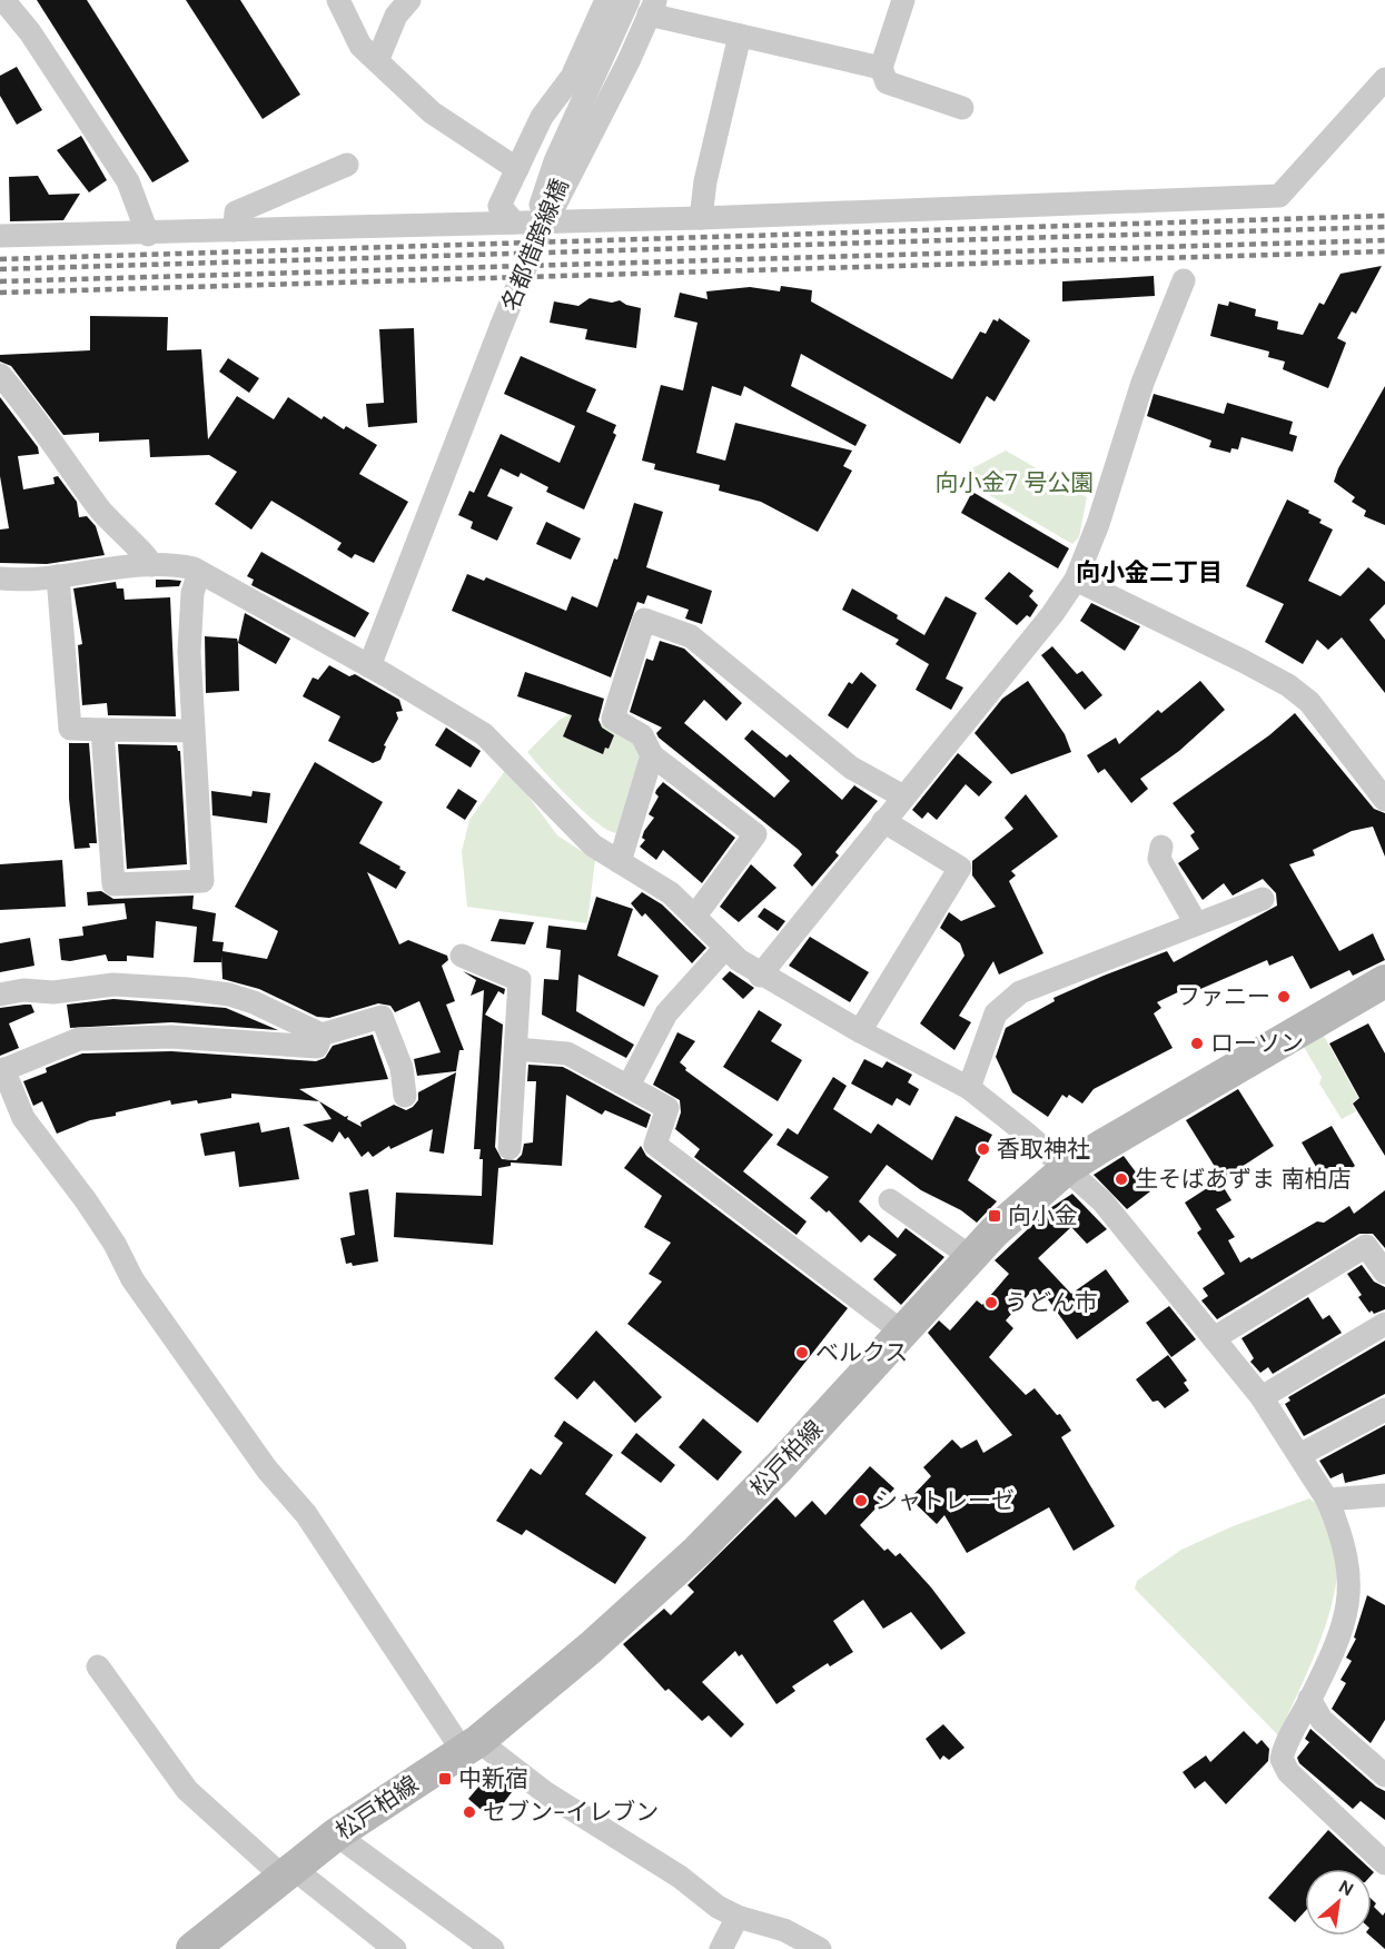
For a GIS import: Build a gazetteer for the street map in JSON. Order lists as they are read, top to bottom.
{
  "streets": {
    "main road": ["松戸柏線"],
    "street": ["名都借跨線橋"]
  },
  "districts": ["向小金二丁目"],
  "parks": ["向小金7 号公園"],
  "places": {
    "other": [
      "ファニー",
      "ローソン",
      "香取神社",
      "生そばあずま 南柏店",
      "うどん市",
      "ベルクス",
      "シャトレーゼ",
      "セブン-イレブン"
    ],
    "transit": ["向小金", "中新宿"]
  },
  "north": "top right"
}
